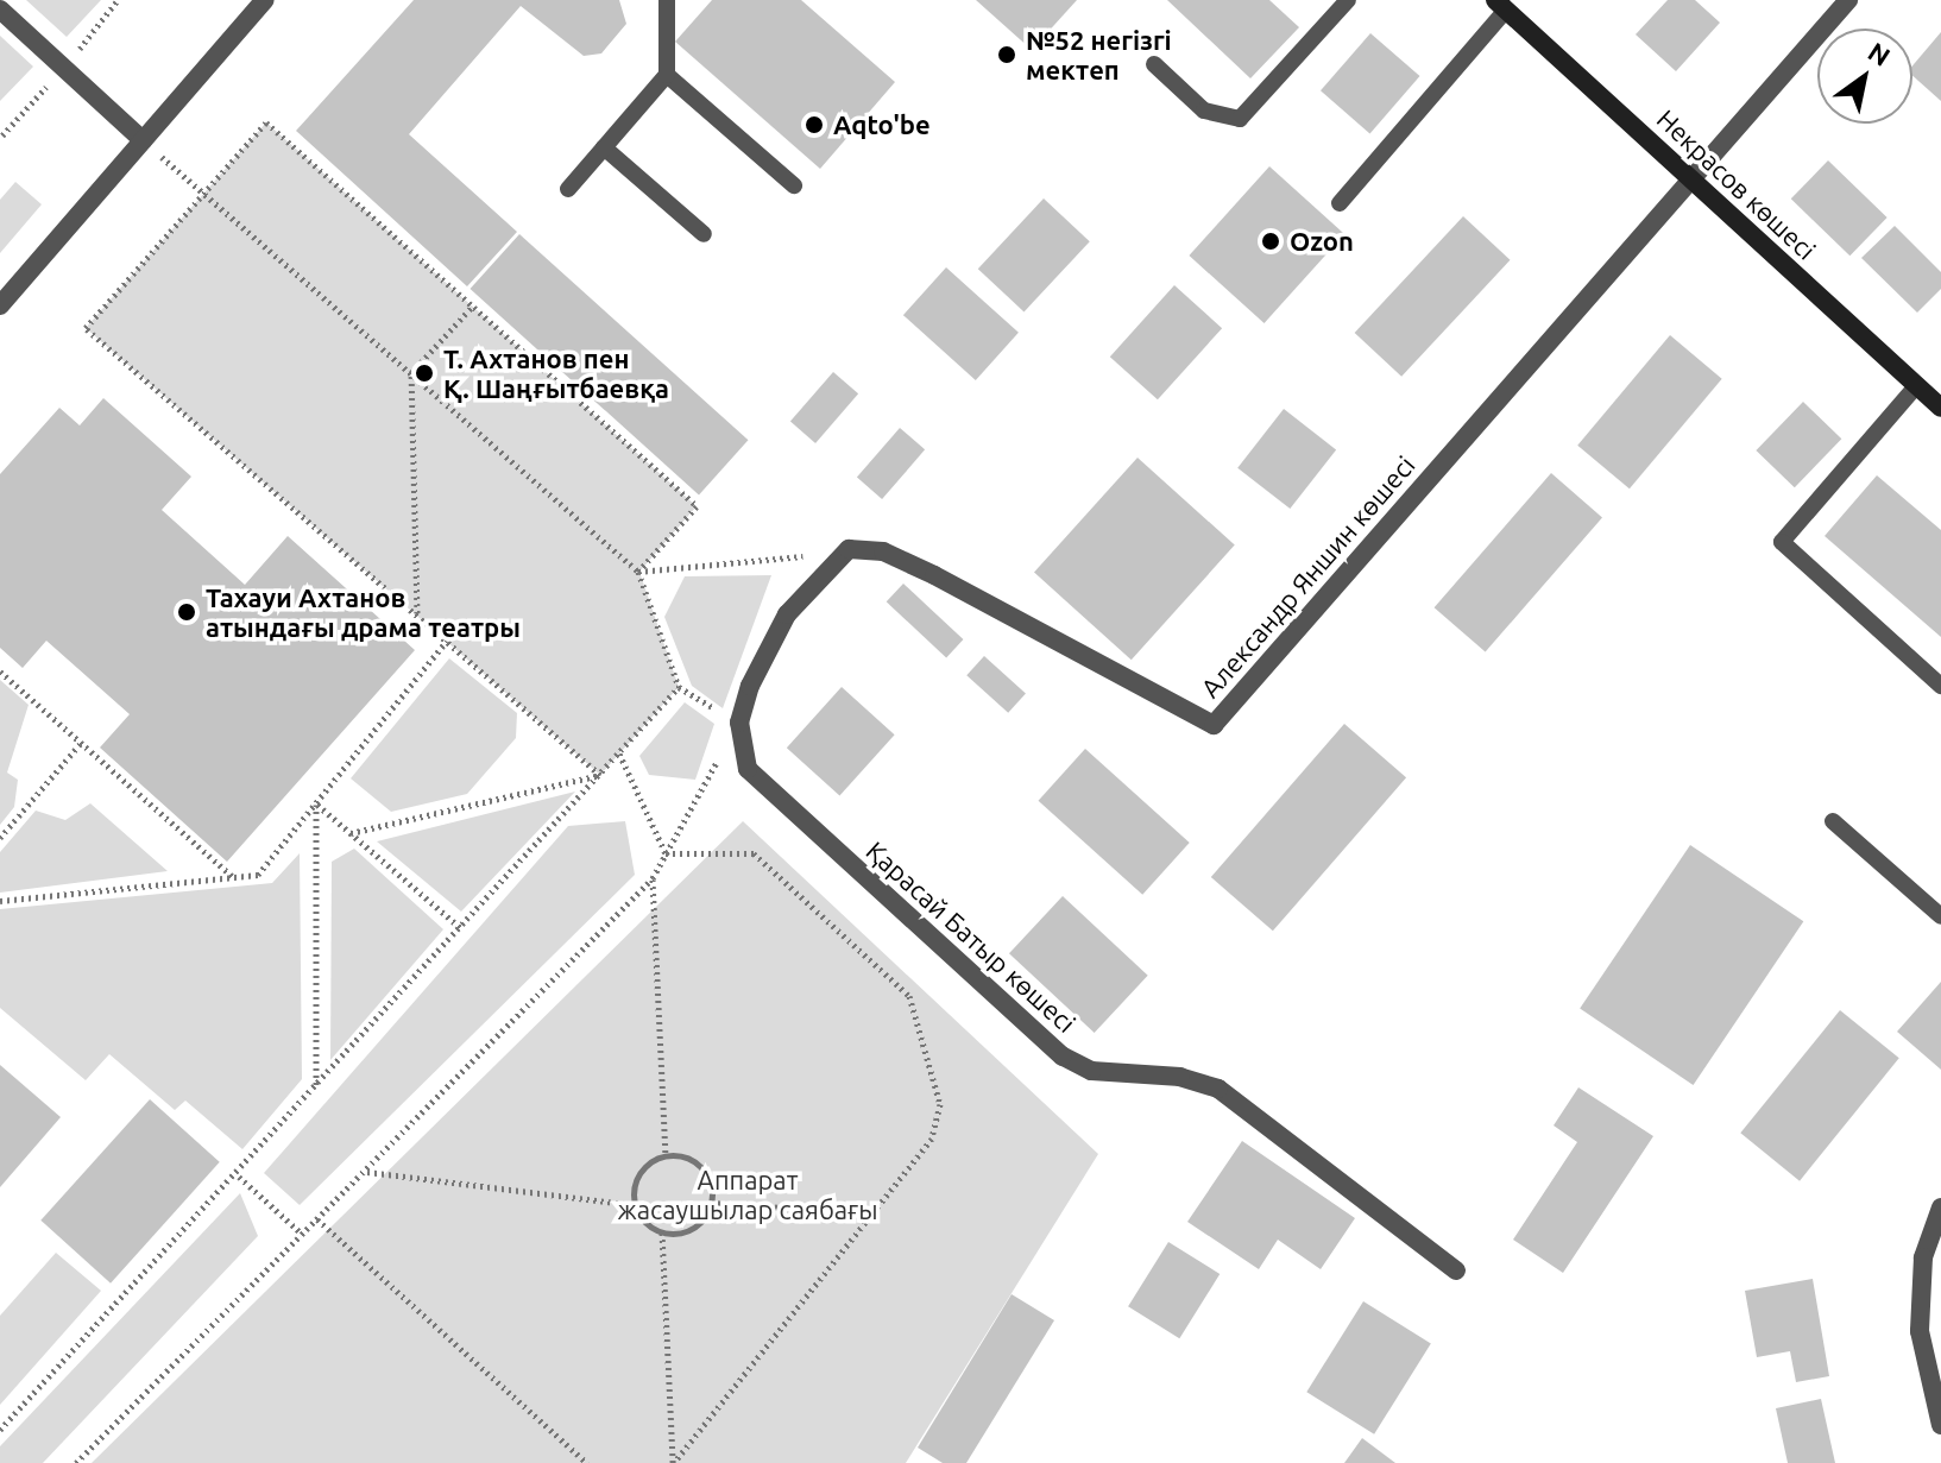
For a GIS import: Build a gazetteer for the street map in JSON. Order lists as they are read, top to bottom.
{
  "streets": {
    "main road": ["Некрасов көшесі"],
    "street": ["Александр Яншин көшесі", "Қарасай Батыр көшесі"]
  },
  "crossings": [
    ["Некрасов көшесі", "Александр Яншин көшесі"]
  ],
  "parks": ["Аппарат жасаушылар саябағы"],
  "places": [
    "№52 негізгі мектеп",
    "Aqto'be",
    "Ozon",
    "Т. Ахтанов пен Қ. Шаңғытбаевқа",
    "Тахауи Ахтанов атындағы драма театры"
  ],
  "north": "top right"
}
